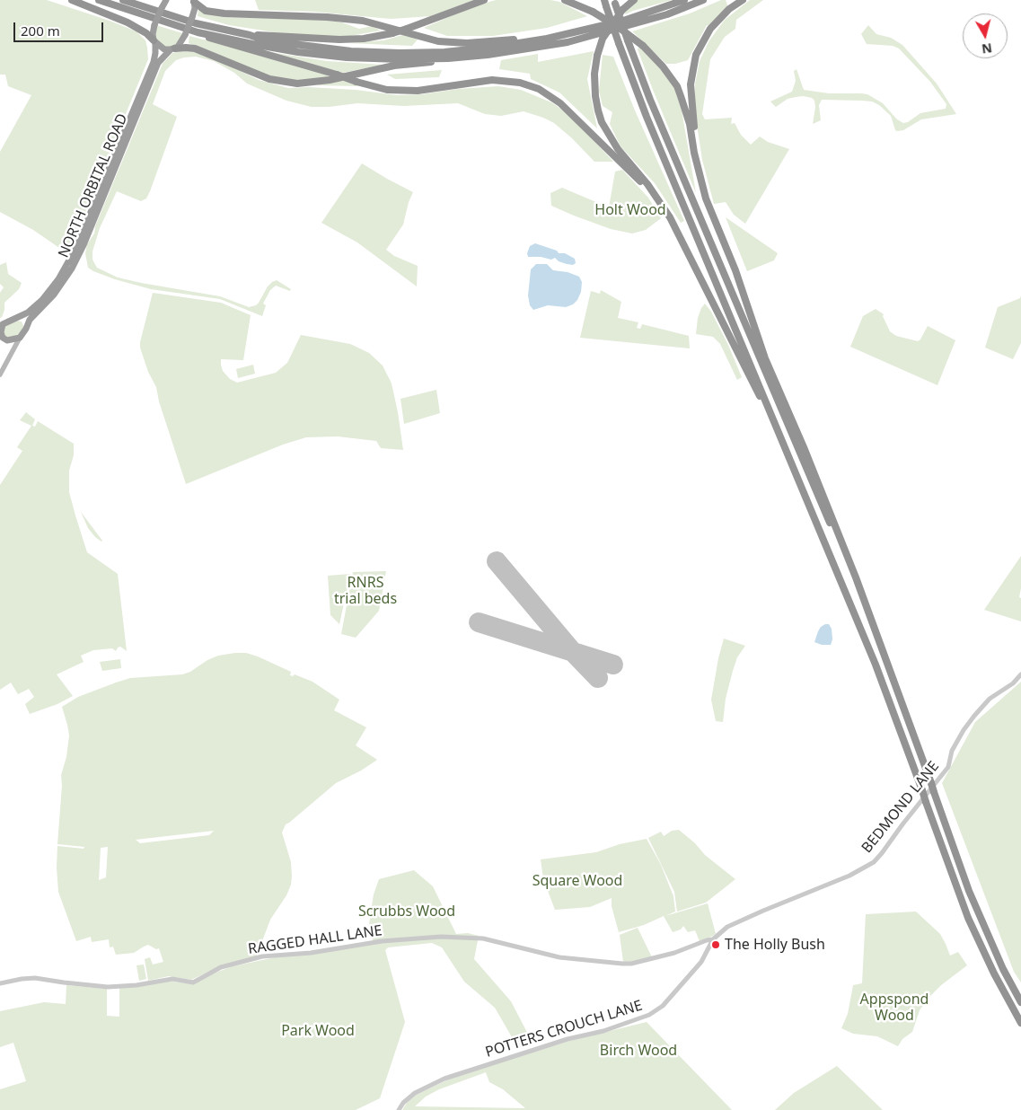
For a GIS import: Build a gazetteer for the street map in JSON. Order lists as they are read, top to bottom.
{
  "streets": {
    "highway": ["NORTH ORBITAL ROAD"],
    "street": ["BEDMOND LANE", "RAGGED HALL LANE", "POTTERS CROUCH LANE"]
  },
  "crossings": [
    ["BEDMOND LANE", "RAGGED HALL LANE"],
    ["RAGGED HALL LANE", "POTTERS CROUCH LANE"]
  ],
  "parks": [
    "Holt Wood",
    "RNRS trial beds",
    "Square Wood",
    "Scrubbs Wood",
    "Appspond Wood",
    "Park Wood",
    "Birch Wood"
  ],
  "places": ["The Holly Bush"],
  "scale_bar": "200 m",
  "north": "bottom"
}
